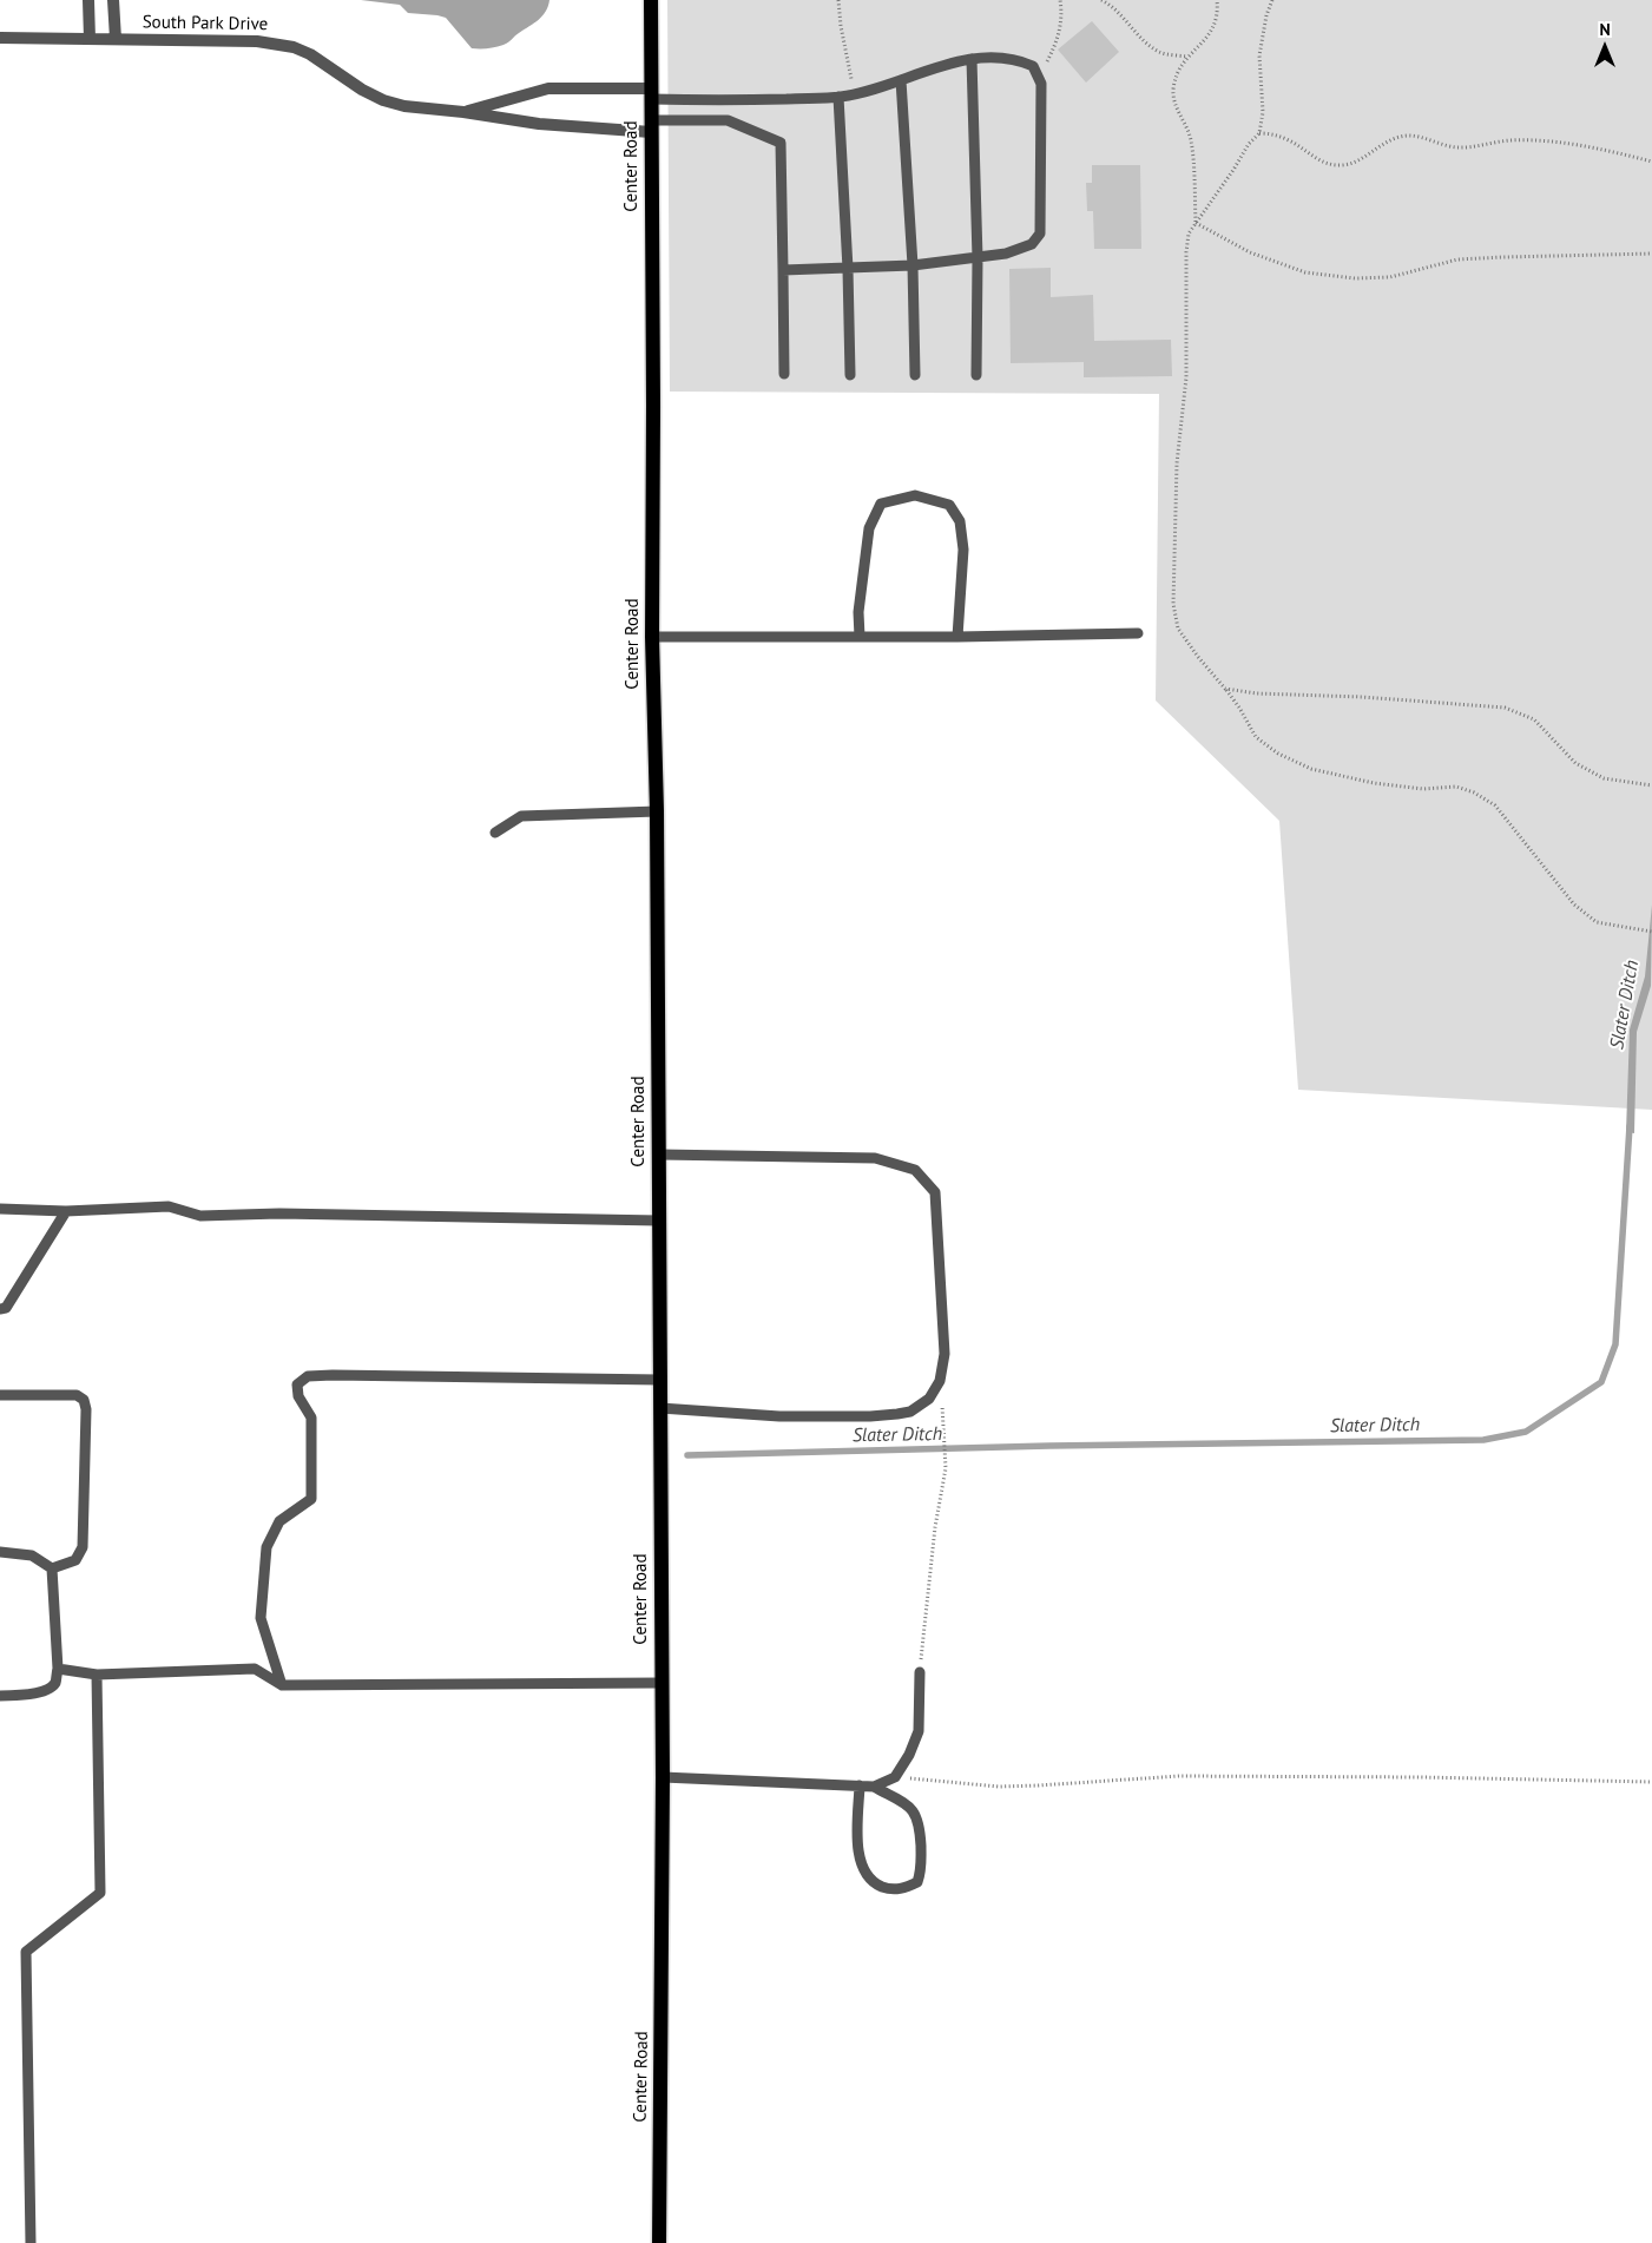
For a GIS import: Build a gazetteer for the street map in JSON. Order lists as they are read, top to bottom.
{
  "streets": {
    "main road": ["Center Road"],
    "street": ["South Park Drive"]
  },
  "crossings": [
    ["South Park Drive", "Center Road"]
  ],
  "water": ["Slater Ditch"],
  "north": "top"
}
